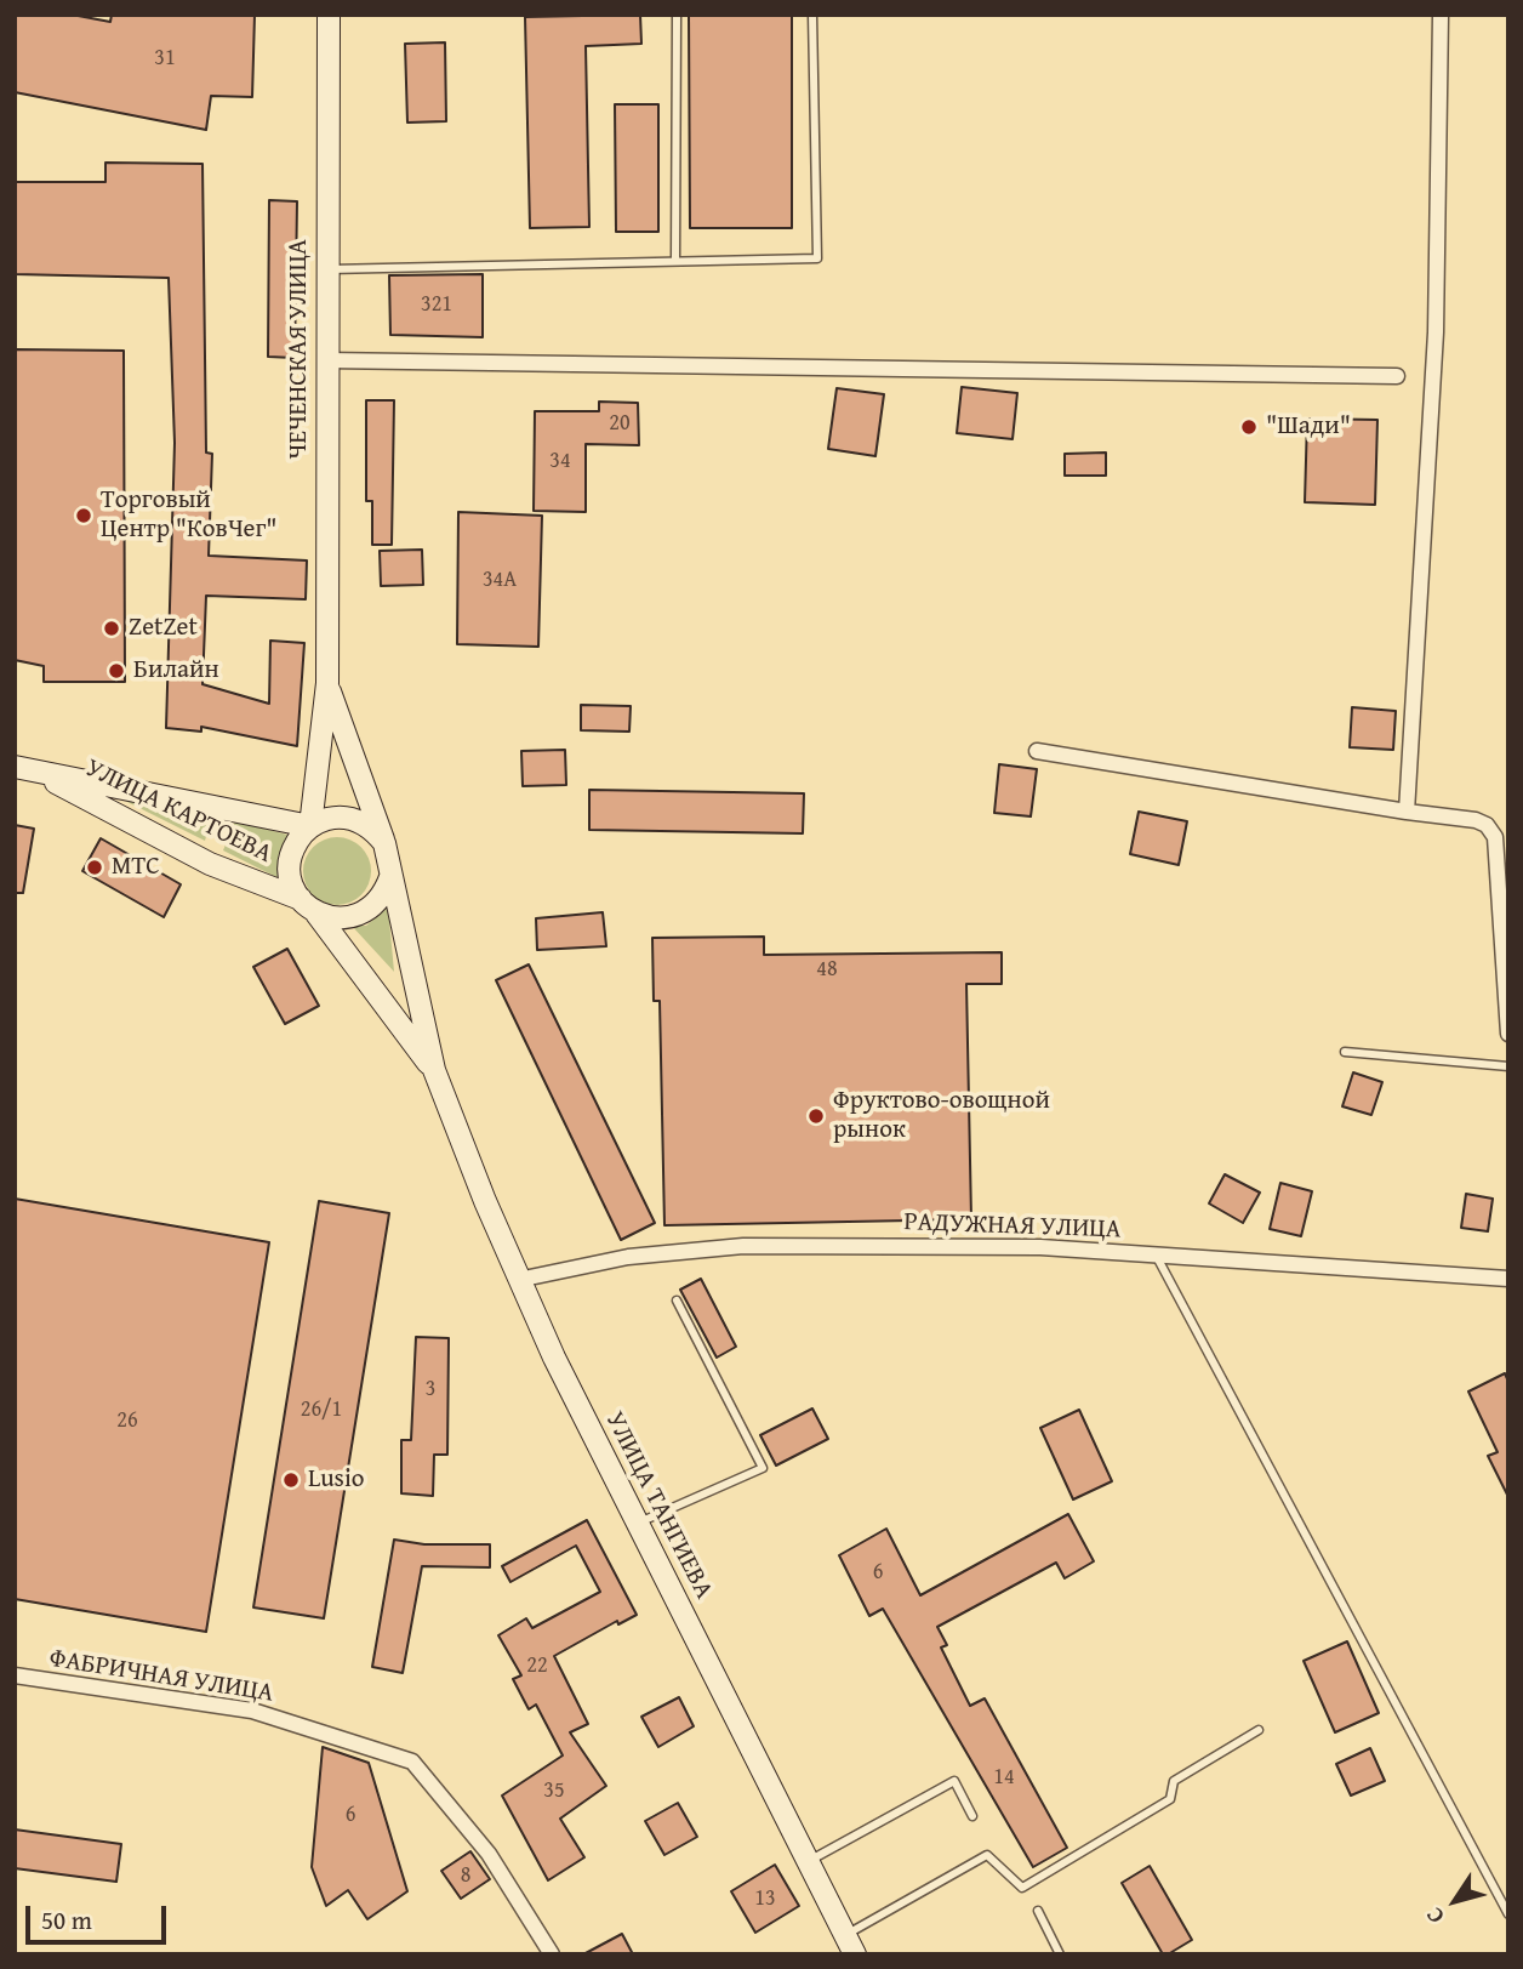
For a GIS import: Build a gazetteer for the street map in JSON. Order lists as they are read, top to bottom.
{
  "streets": {
    "main road": ["ЧЕЧЕНСКАЯ УЛИЦА", "УЛИЦА КАРТОЕВА", "УЛИЦА ТАНГИЕВА"],
    "street": ["РАДУЖНАЯ УЛИЦА", "ФАБРИЧНАЯ УЛИЦА"]
  },
  "crossings": [
    ["ЧЕЧЕНСКАЯ УЛИЦА", "УЛИЦА КАРТОЕВА"],
    ["РАДУЖНАЯ УЛИЦА", "УЛИЦА ТАНГИЕВА"]
  ],
  "places": [
    "\"Шади\"",
    "Торговый Центр \"КовЧег\"",
    "ZetZet",
    "Билайн",
    "МТС",
    "Фруктово-овощной рынок",
    "Lusio"
  ],
  "house_numbers": [
    "31",
    "321",
    "20",
    "34",
    "34А",
    "48",
    "3",
    "26/1",
    "26",
    "6",
    "22",
    "14",
    "35",
    "6",
    "8",
    "13"
  ],
  "scale_bar": "50 m",
  "north": "bottom left"
}
